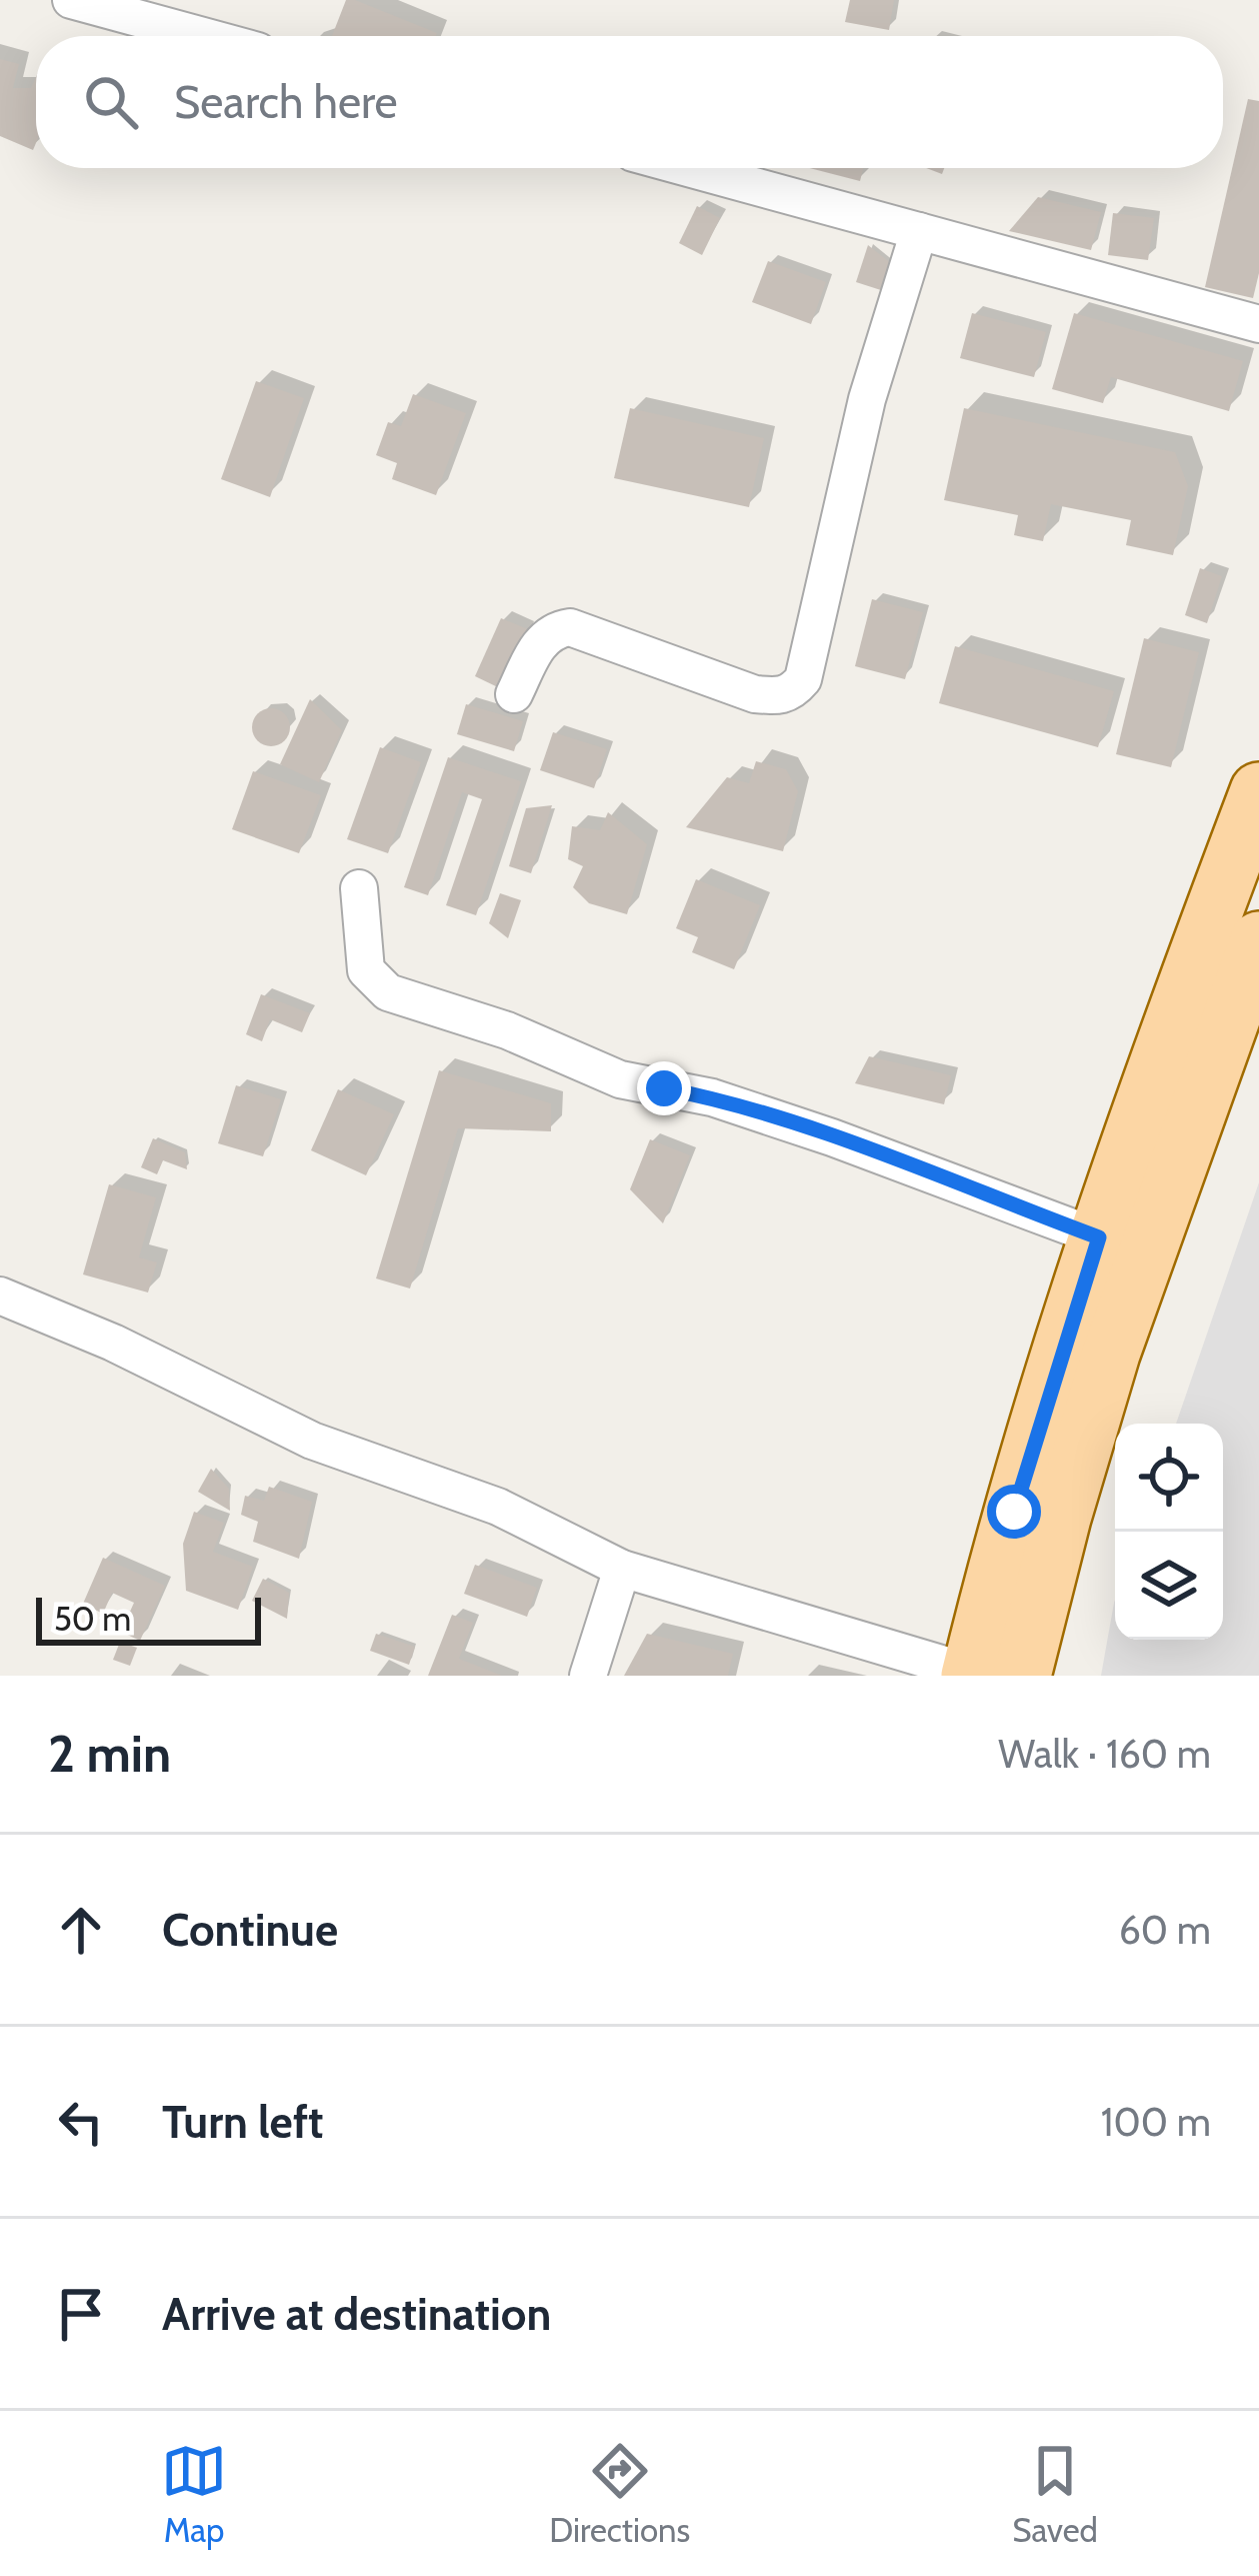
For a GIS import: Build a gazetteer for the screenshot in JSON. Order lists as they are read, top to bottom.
{
  "scale_bar": "50 m",
  "page": {
    "search": "Search here",
    "scale": "50 m",
    "heading": ["2 min", "Walk · 160 m"],
    "list": [
      ["Continue", "60 m"],
      ["Turn left", "100 m"],
      "Arrive at destination"
    ],
    "nav": ["Map", "Directions", "Saved"]
  }
}
